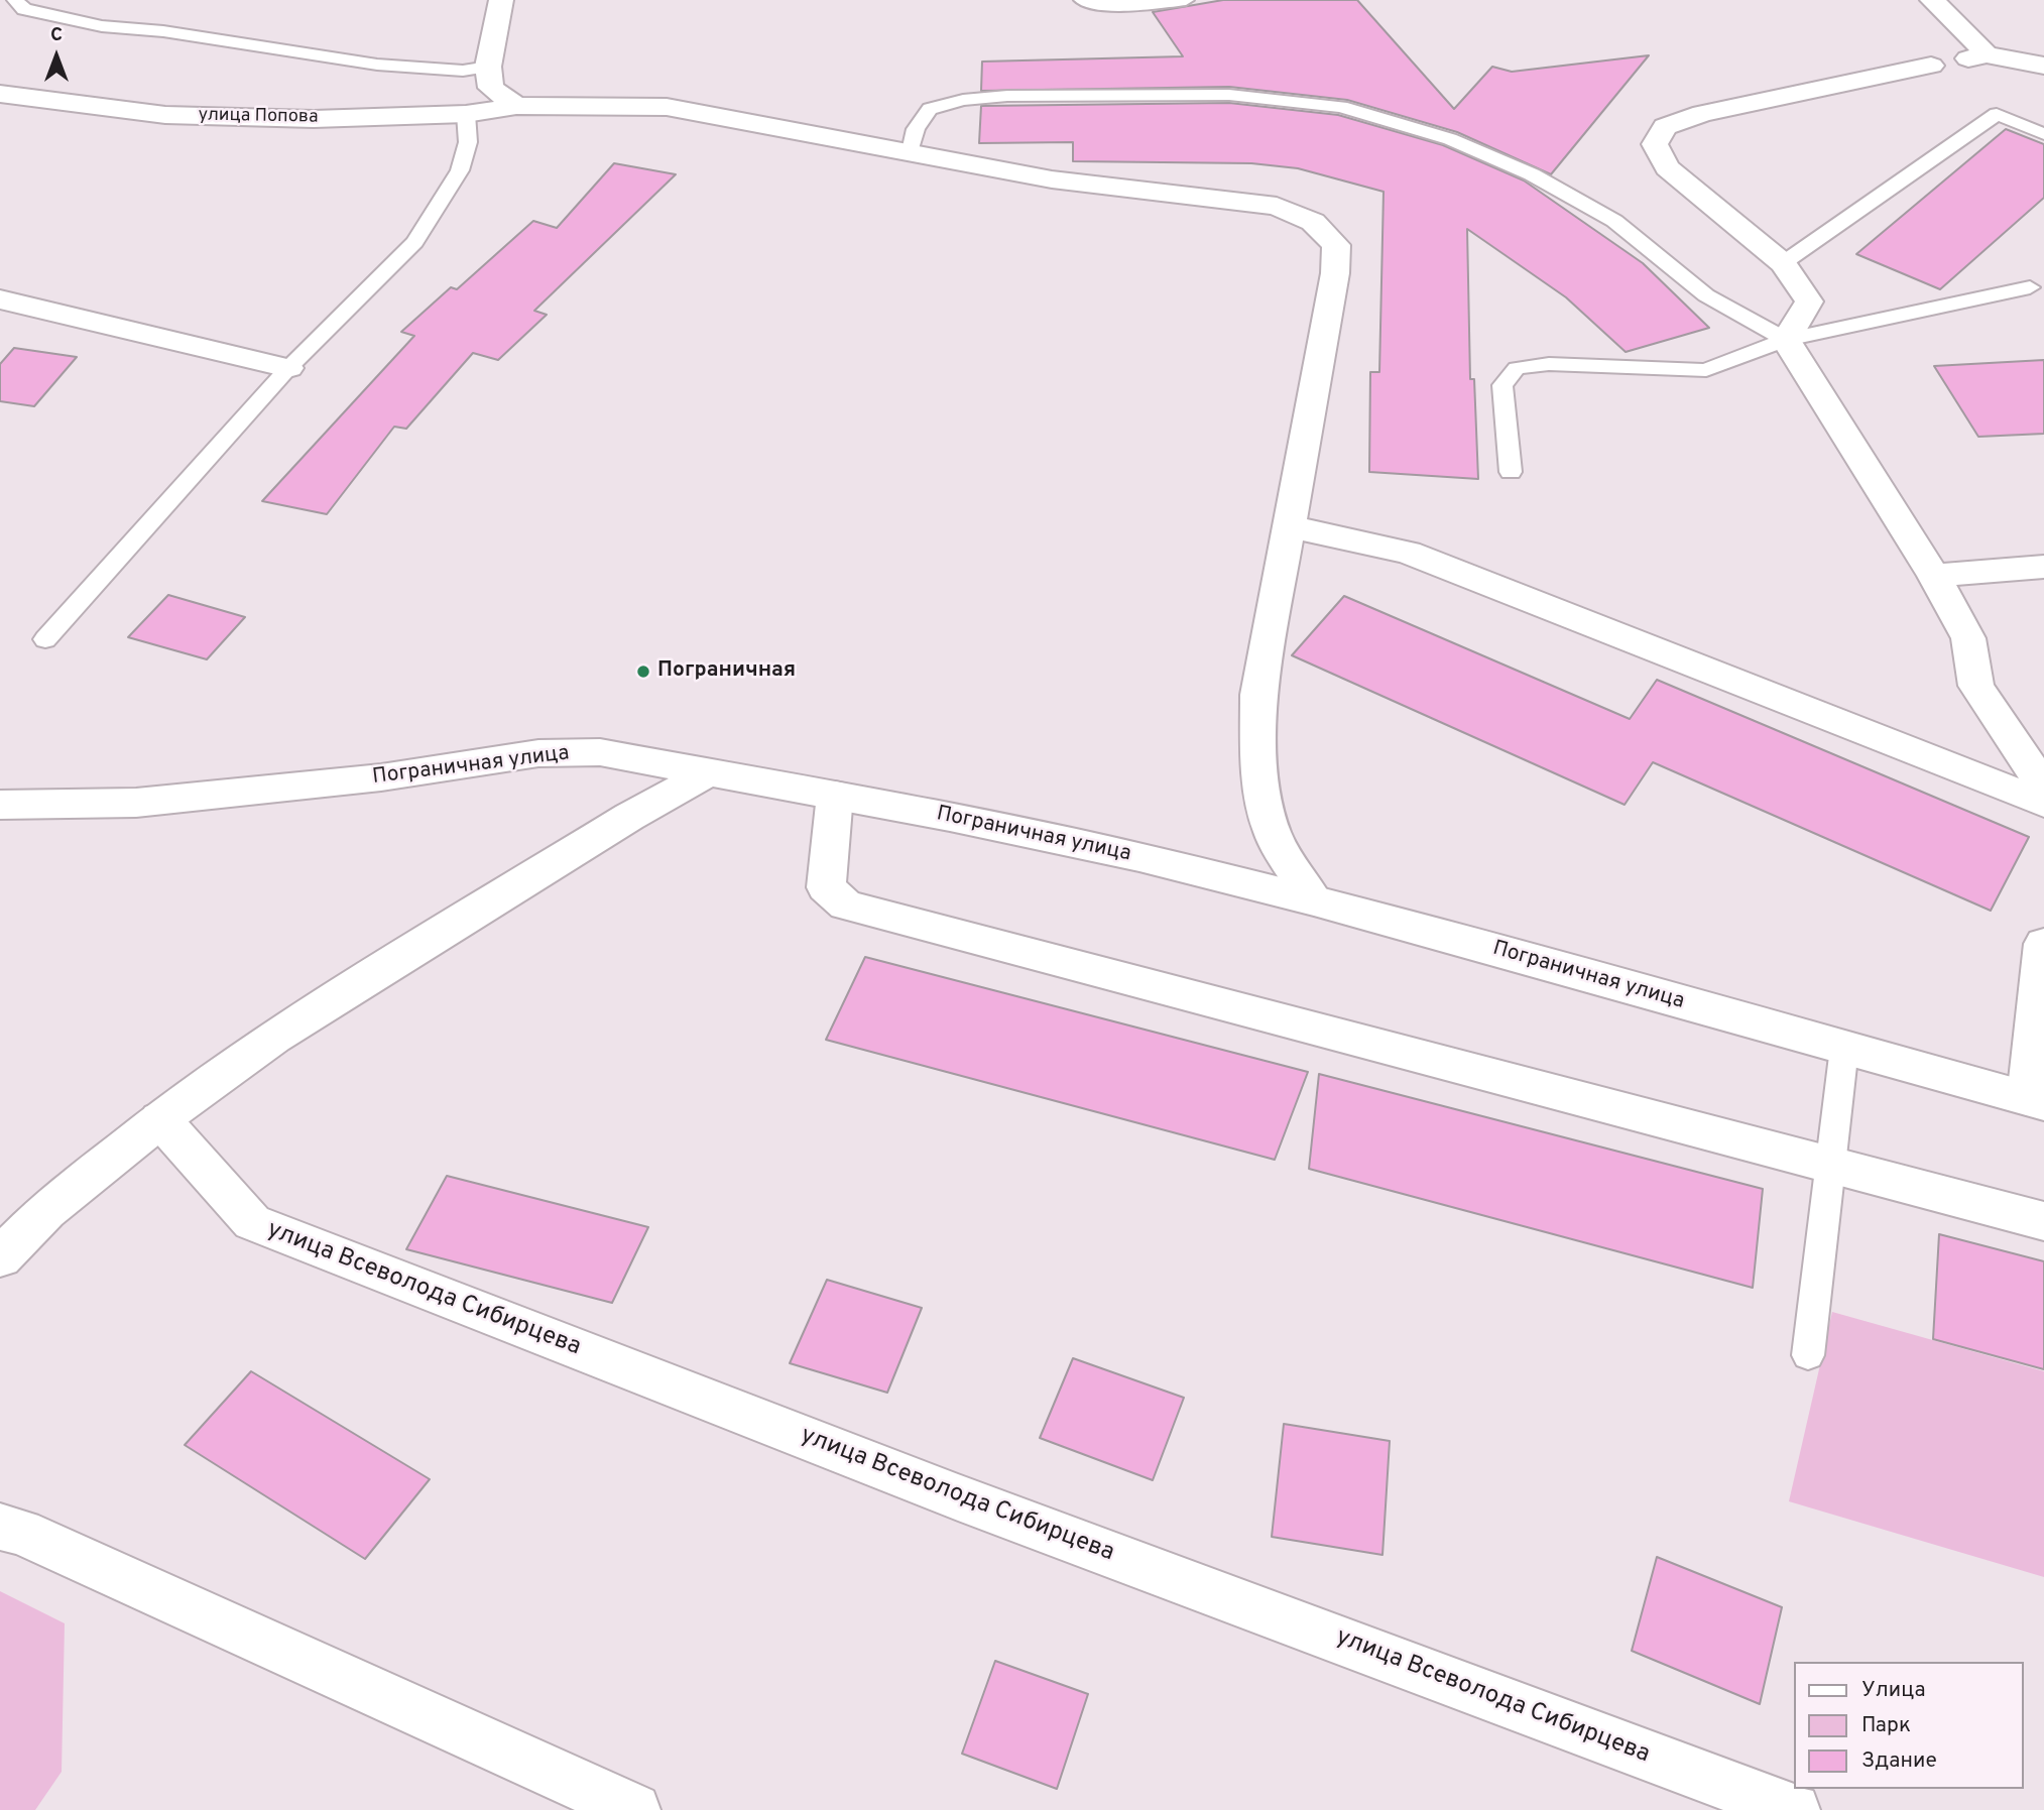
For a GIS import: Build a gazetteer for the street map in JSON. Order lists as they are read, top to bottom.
{
  "streets": {
    "street": ["улица Попова", "Пограничная улица", "улица Всеволода Сибирцева"]
  },
  "crossings": [
    ["улица Попова", "Пограничная улица"]
  ],
  "places": ["Пограничная"],
  "legend": ["Улица", "Парк", "Здание"],
  "north": "top"
}
